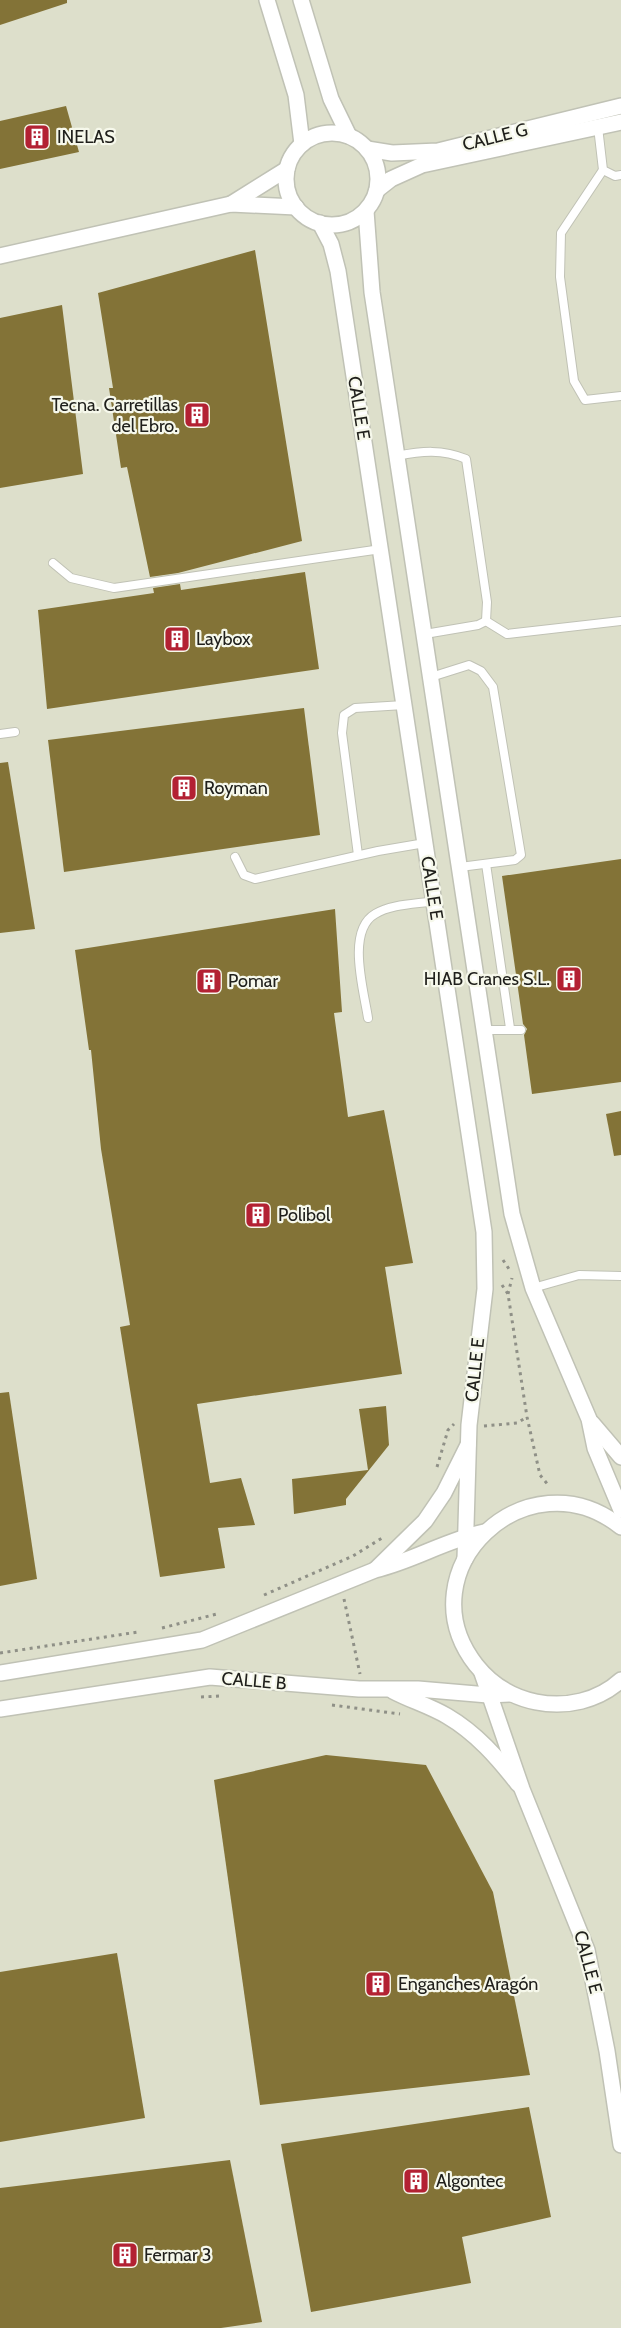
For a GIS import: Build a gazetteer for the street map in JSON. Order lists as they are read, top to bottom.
{
  "streets": {
    "street": ["CALLE G", "CALLE E", "CALLE B"]
  },
  "crossings": [
    ["CALLE G", "CALLE E"],
    ["CALLE E", "CALLE B"]
  ],
  "places": {
    "building": [
      "INELAS",
      "Tecna. Carretillas del Ebro.",
      "Laybox",
      "Royman",
      "HIAB Cranes S.L.",
      "Pomar",
      "Polibol",
      "Enganches Aragón",
      "Algontec",
      "Fermar 3"
    ]
  }
}
